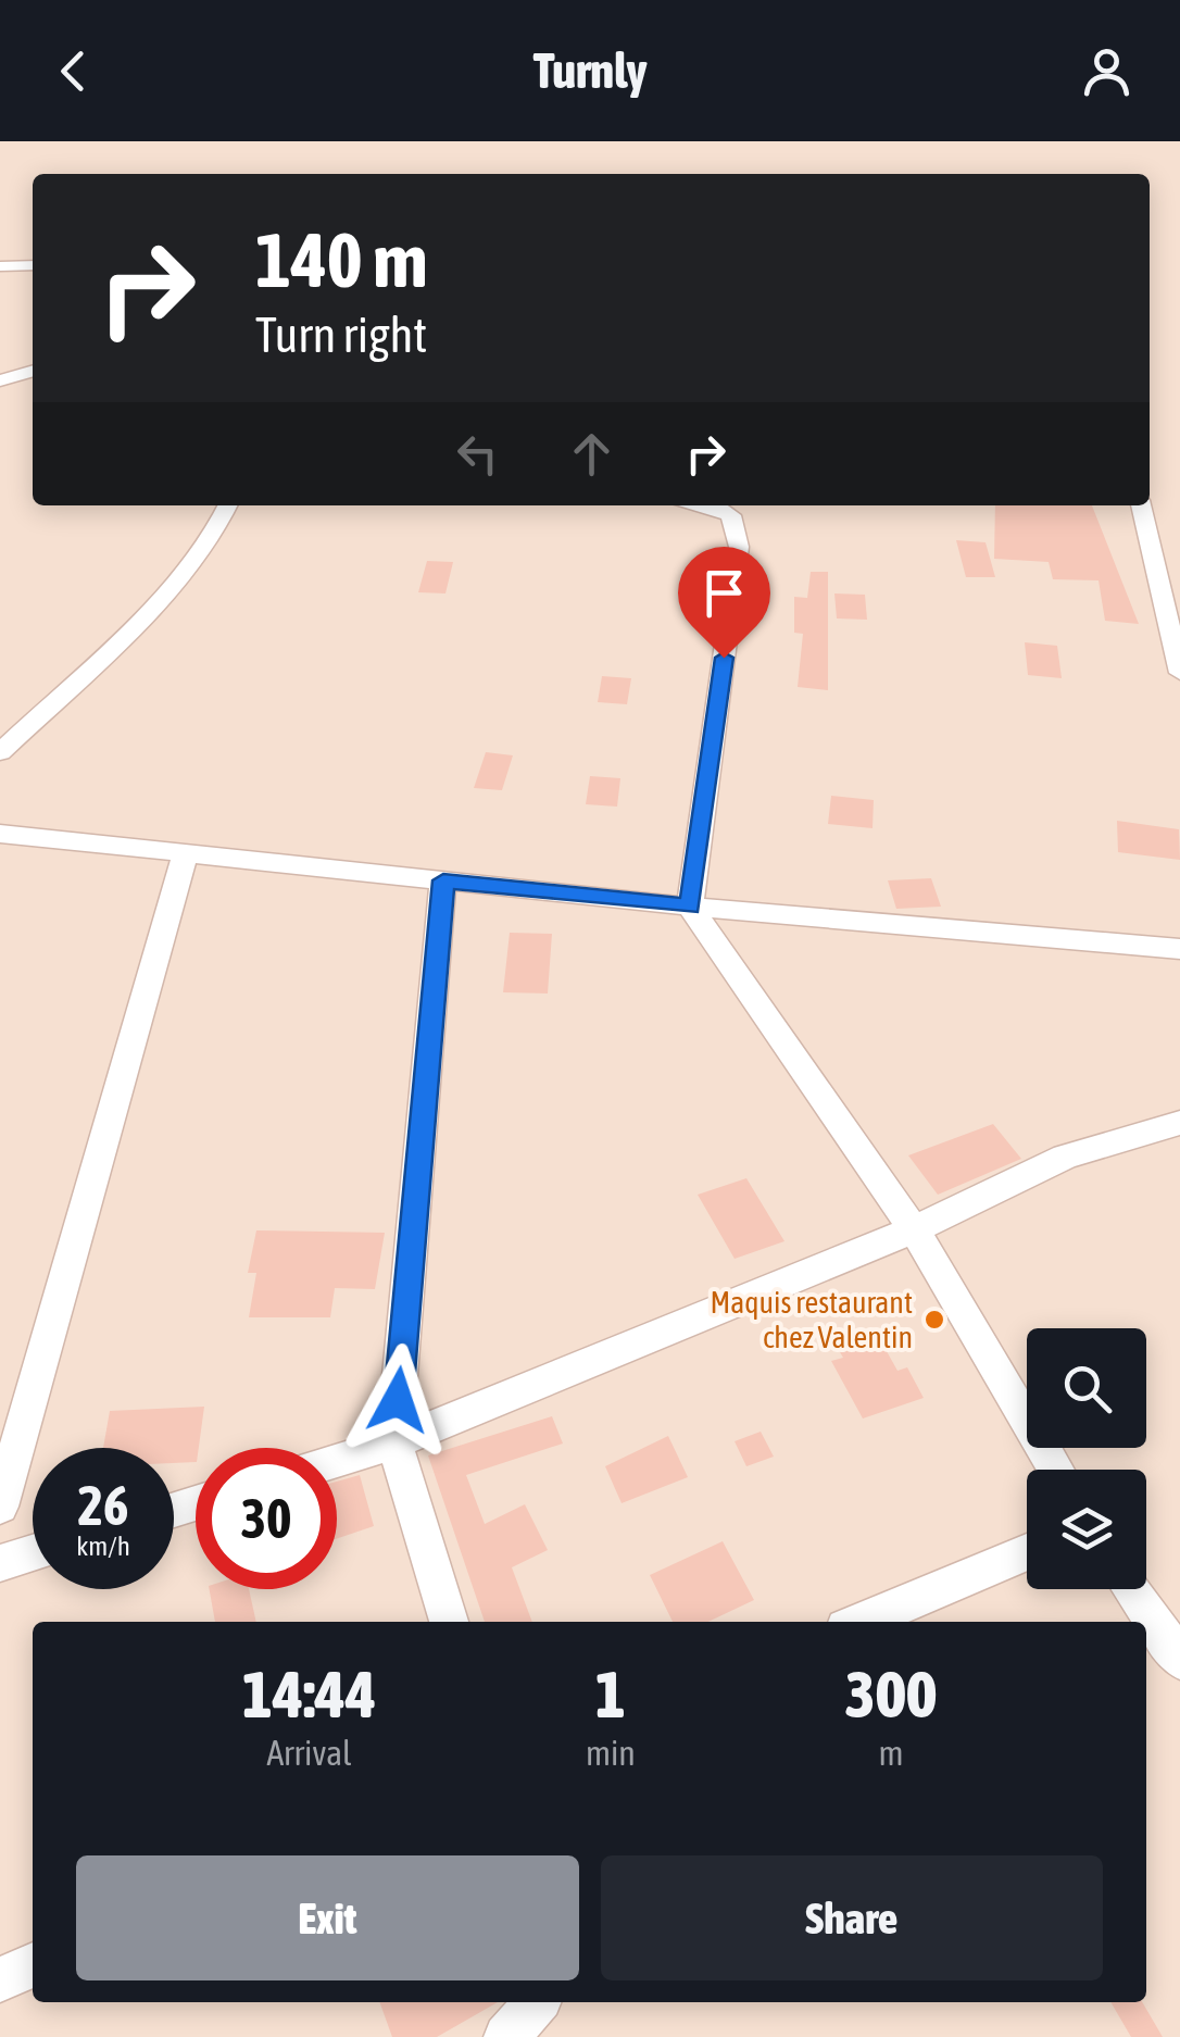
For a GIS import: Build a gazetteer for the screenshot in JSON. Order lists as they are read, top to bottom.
{
  "places": ["Maquis restaurant chez Valentin"],
  "page": {
    "header": "Turnly",
    "turn": ["140 m", "Turn right"],
    "speed": "26 km/h",
    "limit": "30",
    "eta": [
      "14:44",
      "Arrival",
      "1",
      "min",
      "300",
      "m"
    ],
    "buttons": ["Exit", "Share"]
  }
}
